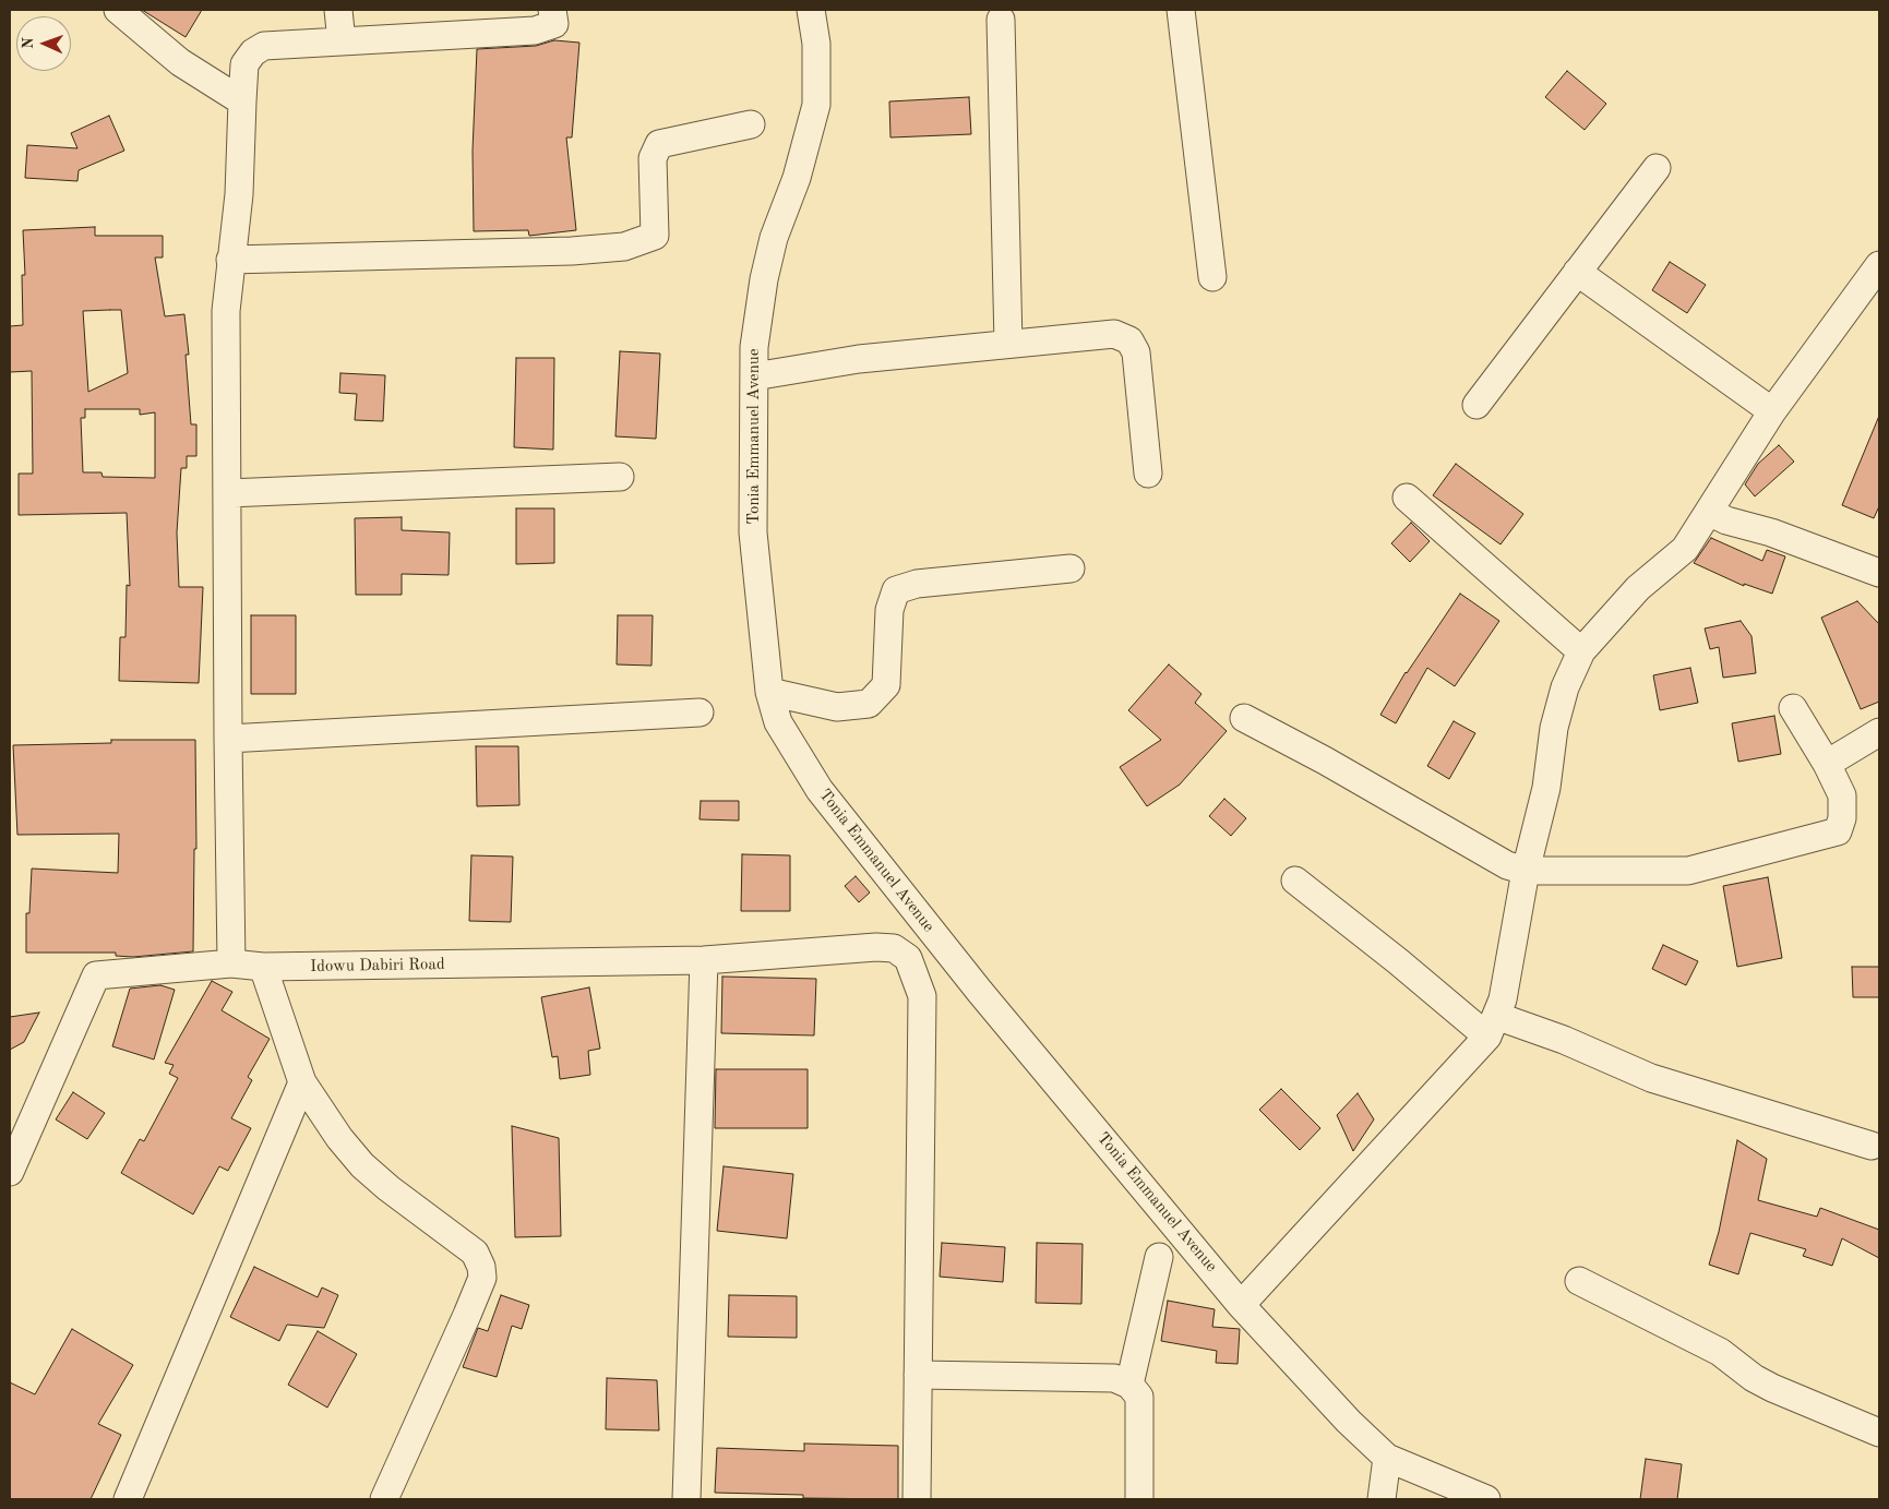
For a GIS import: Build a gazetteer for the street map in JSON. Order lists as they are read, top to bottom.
{
  "streets": {
    "street": ["Tonia Emmanuel Avenue", "Idowu Dabiri Road"]
  },
  "north": "left"
}
